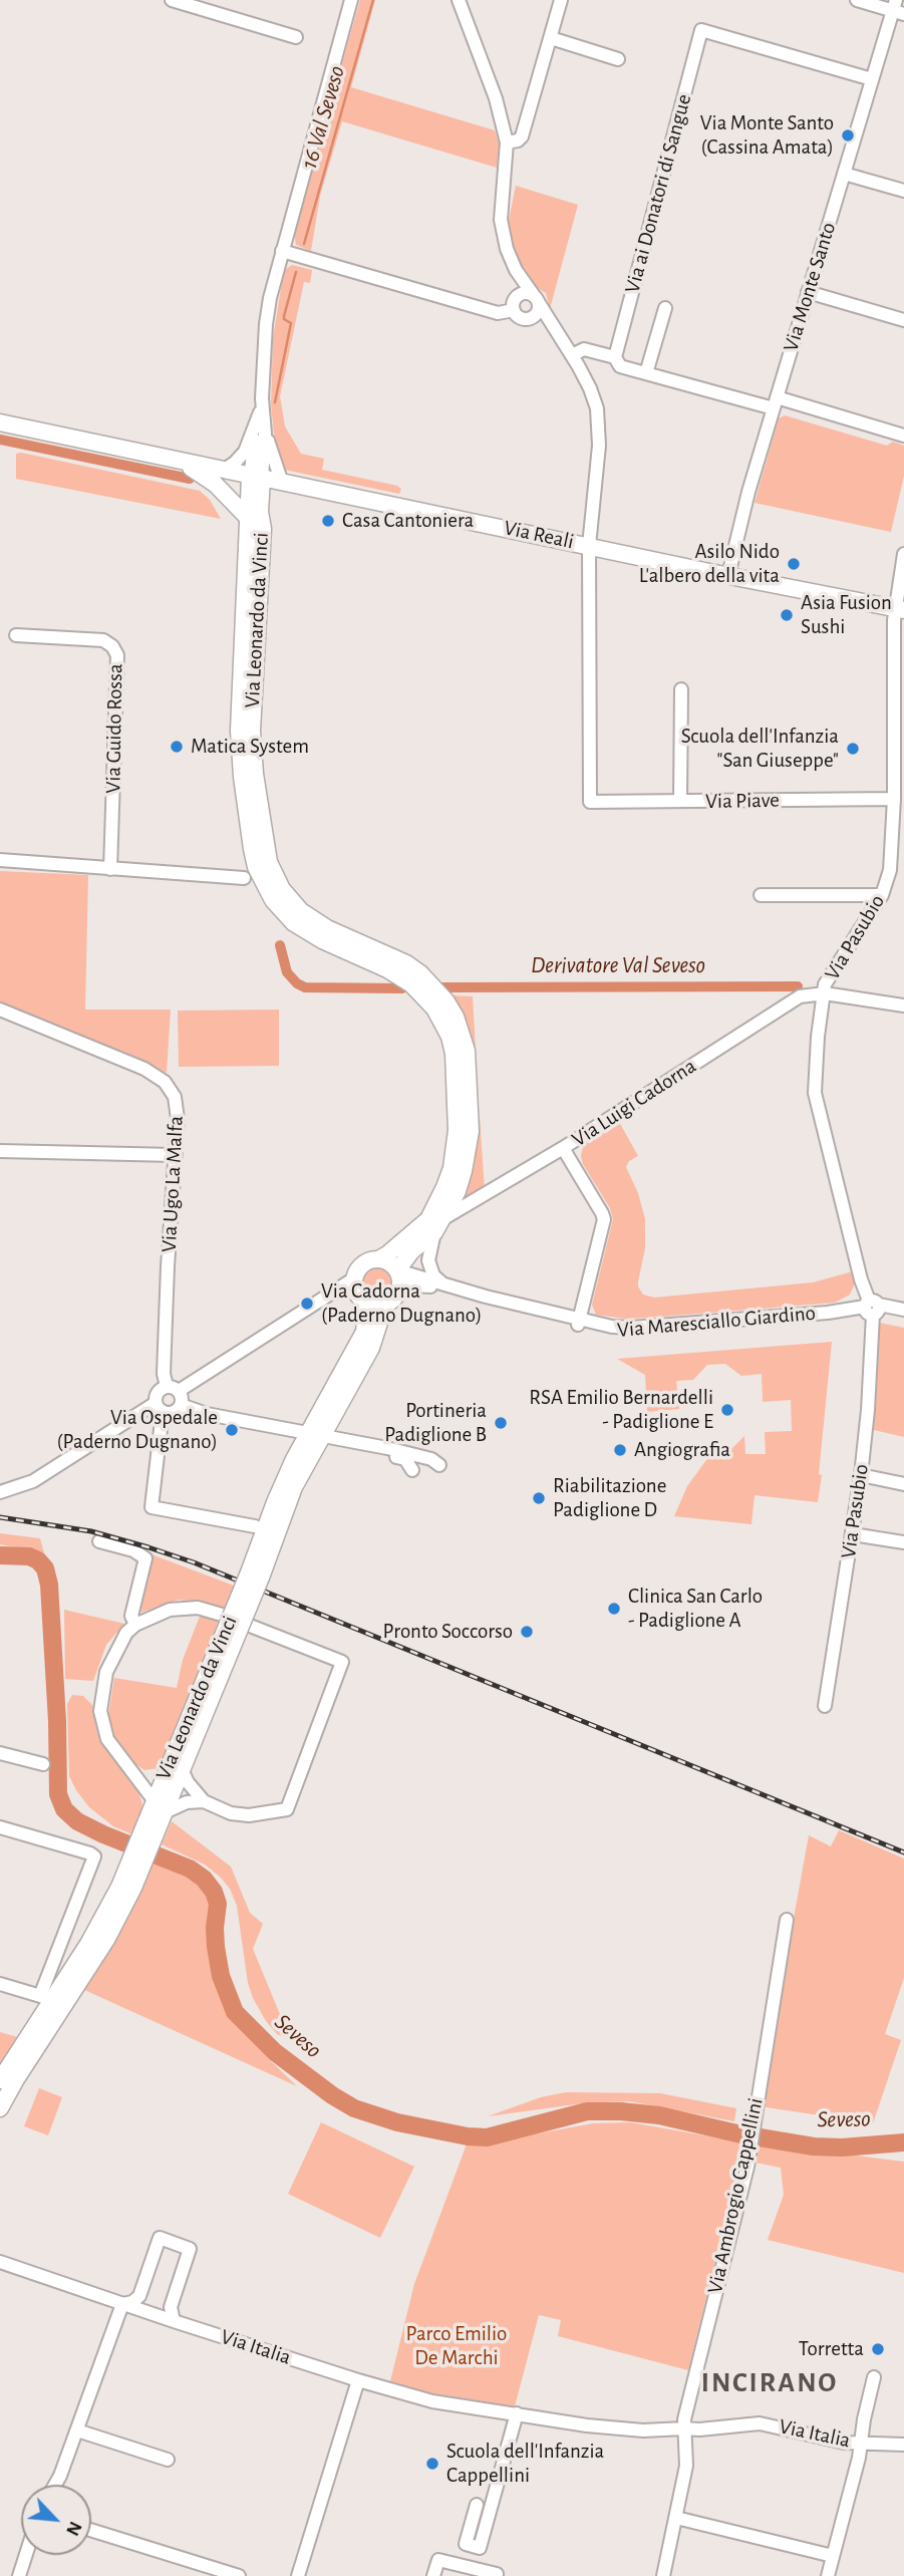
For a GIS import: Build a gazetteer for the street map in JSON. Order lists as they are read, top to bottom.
{
  "streets": {
    "main road": ["Via Reali", "Via Leonardo da Vinci"],
    "street": [
      "Via ai Donatori di Sangue",
      "Via Monte Santo",
      "Via Guido Rossa",
      "Via Piave",
      "Via Pasubio",
      "Via Luigi Cadorna",
      "Via Ugo La Malfa",
      "Via Maresciallo Giardino",
      "Via Ambrogio Cappellini",
      "Via Italia"
    ]
  },
  "crossings": [
    ["Via ai Donatori di Sangue", "Via Monte Santo"],
    ["Via Monte Santo", "Via Reali"],
    ["Via Reali", "Via Leonardo da Vinci"],
    ["Via Reali", "Via Piave"],
    ["Via Reali", "Via Pasubio"],
    ["Via Leonardo da Vinci", "Via Luigi Cadorna"],
    ["Via Leonardo da Vinci", "Via Maresciallo Giardino"],
    ["Via Piave", "Via Pasubio"],
    ["Via Pasubio", "Via Luigi Cadorna"],
    ["Via Pasubio", "Via Maresciallo Giardino"],
    ["Via Ambrogio Cappellini", "Via Italia"]
  ],
  "districts": ["INCIRANO"],
  "water": ["16 Val Seveso", "Derivatore Val Seveso", "Seveso"],
  "parks": ["Parco Emilio De Marchi"],
  "places": [
    "Via Monte Santo (Cassina Amata)",
    "Casa Cantoniera",
    "Asilo Nido L'albero della vita",
    "Asia Fusion Sushi",
    "Matica System",
    "Scuola dell'Infanzia \"San Giuseppe\"",
    "Via Cadorna (Paderno Dugnano)",
    "RSA Emilio Bernardelli - Padiglione E",
    "Portineria Padiglione B",
    "Via Ospedale (Paderno Dugnano)",
    "Angiografia",
    "Riabilitazione Padiglione D",
    "Clinica San Carlo - Padiglione A",
    "Pronto Soccorso",
    "Torretta",
    "Scuola dell'Infanzia Cappellini"
  ],
  "north": "bottom right"
}
